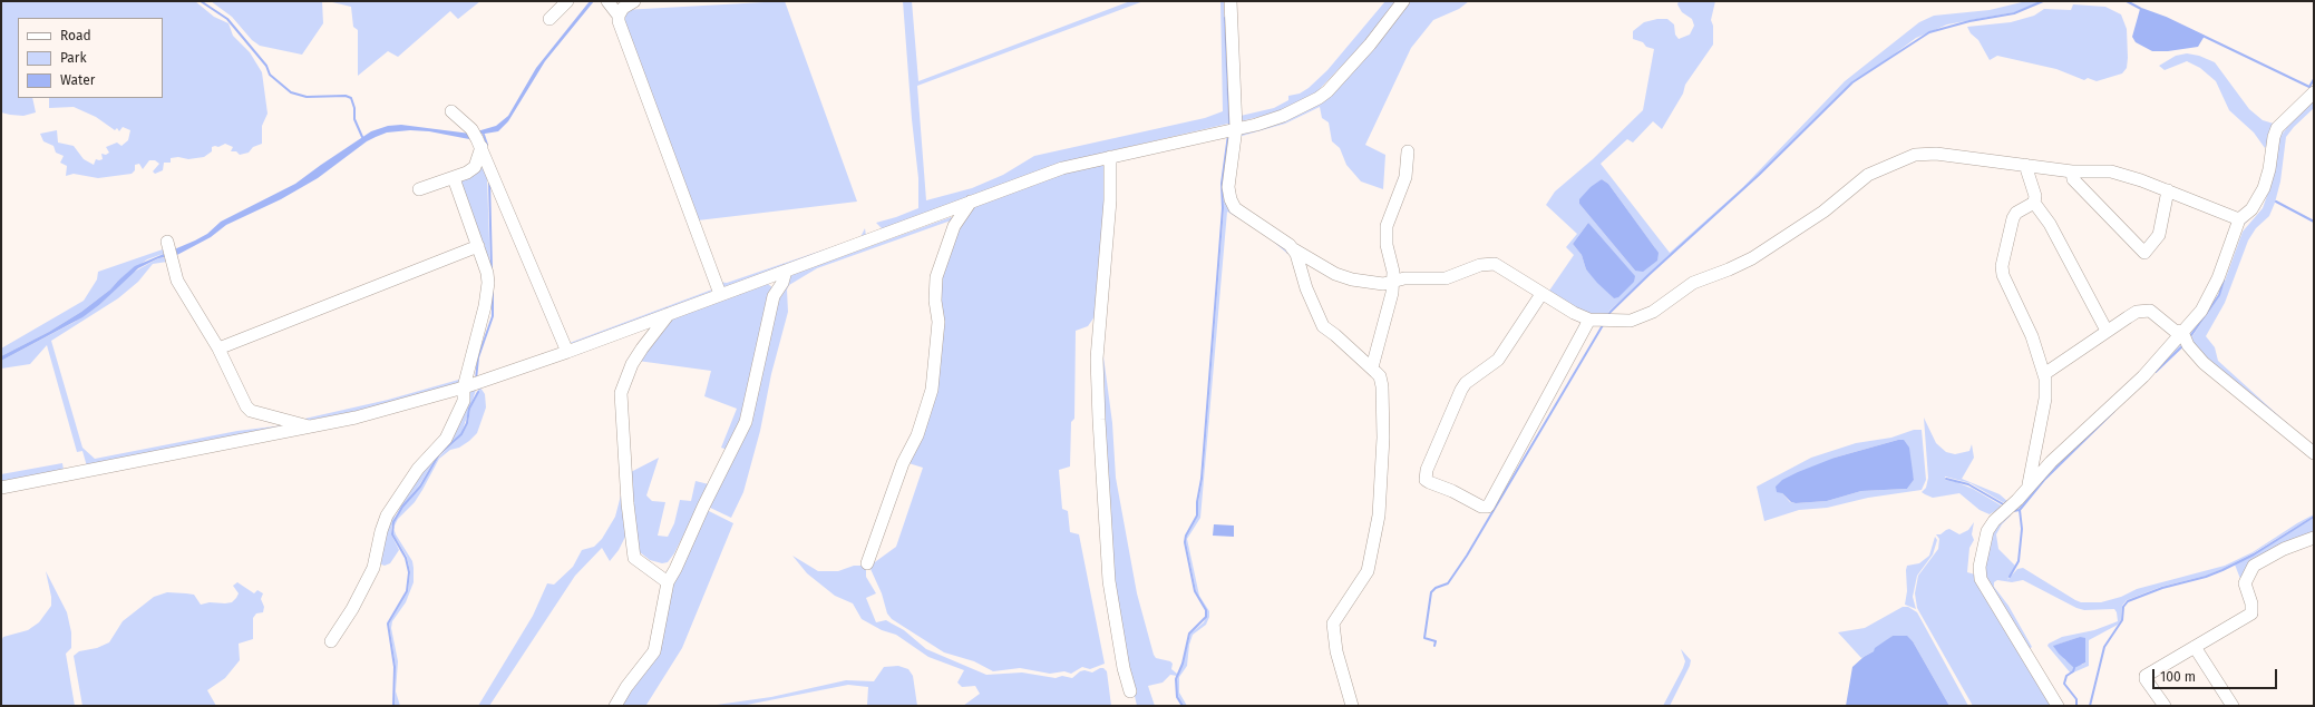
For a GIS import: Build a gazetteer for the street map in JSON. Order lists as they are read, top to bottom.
{
  "legend": ["Road", "Park", "Water"],
  "scale_bar": "100 m"
}
